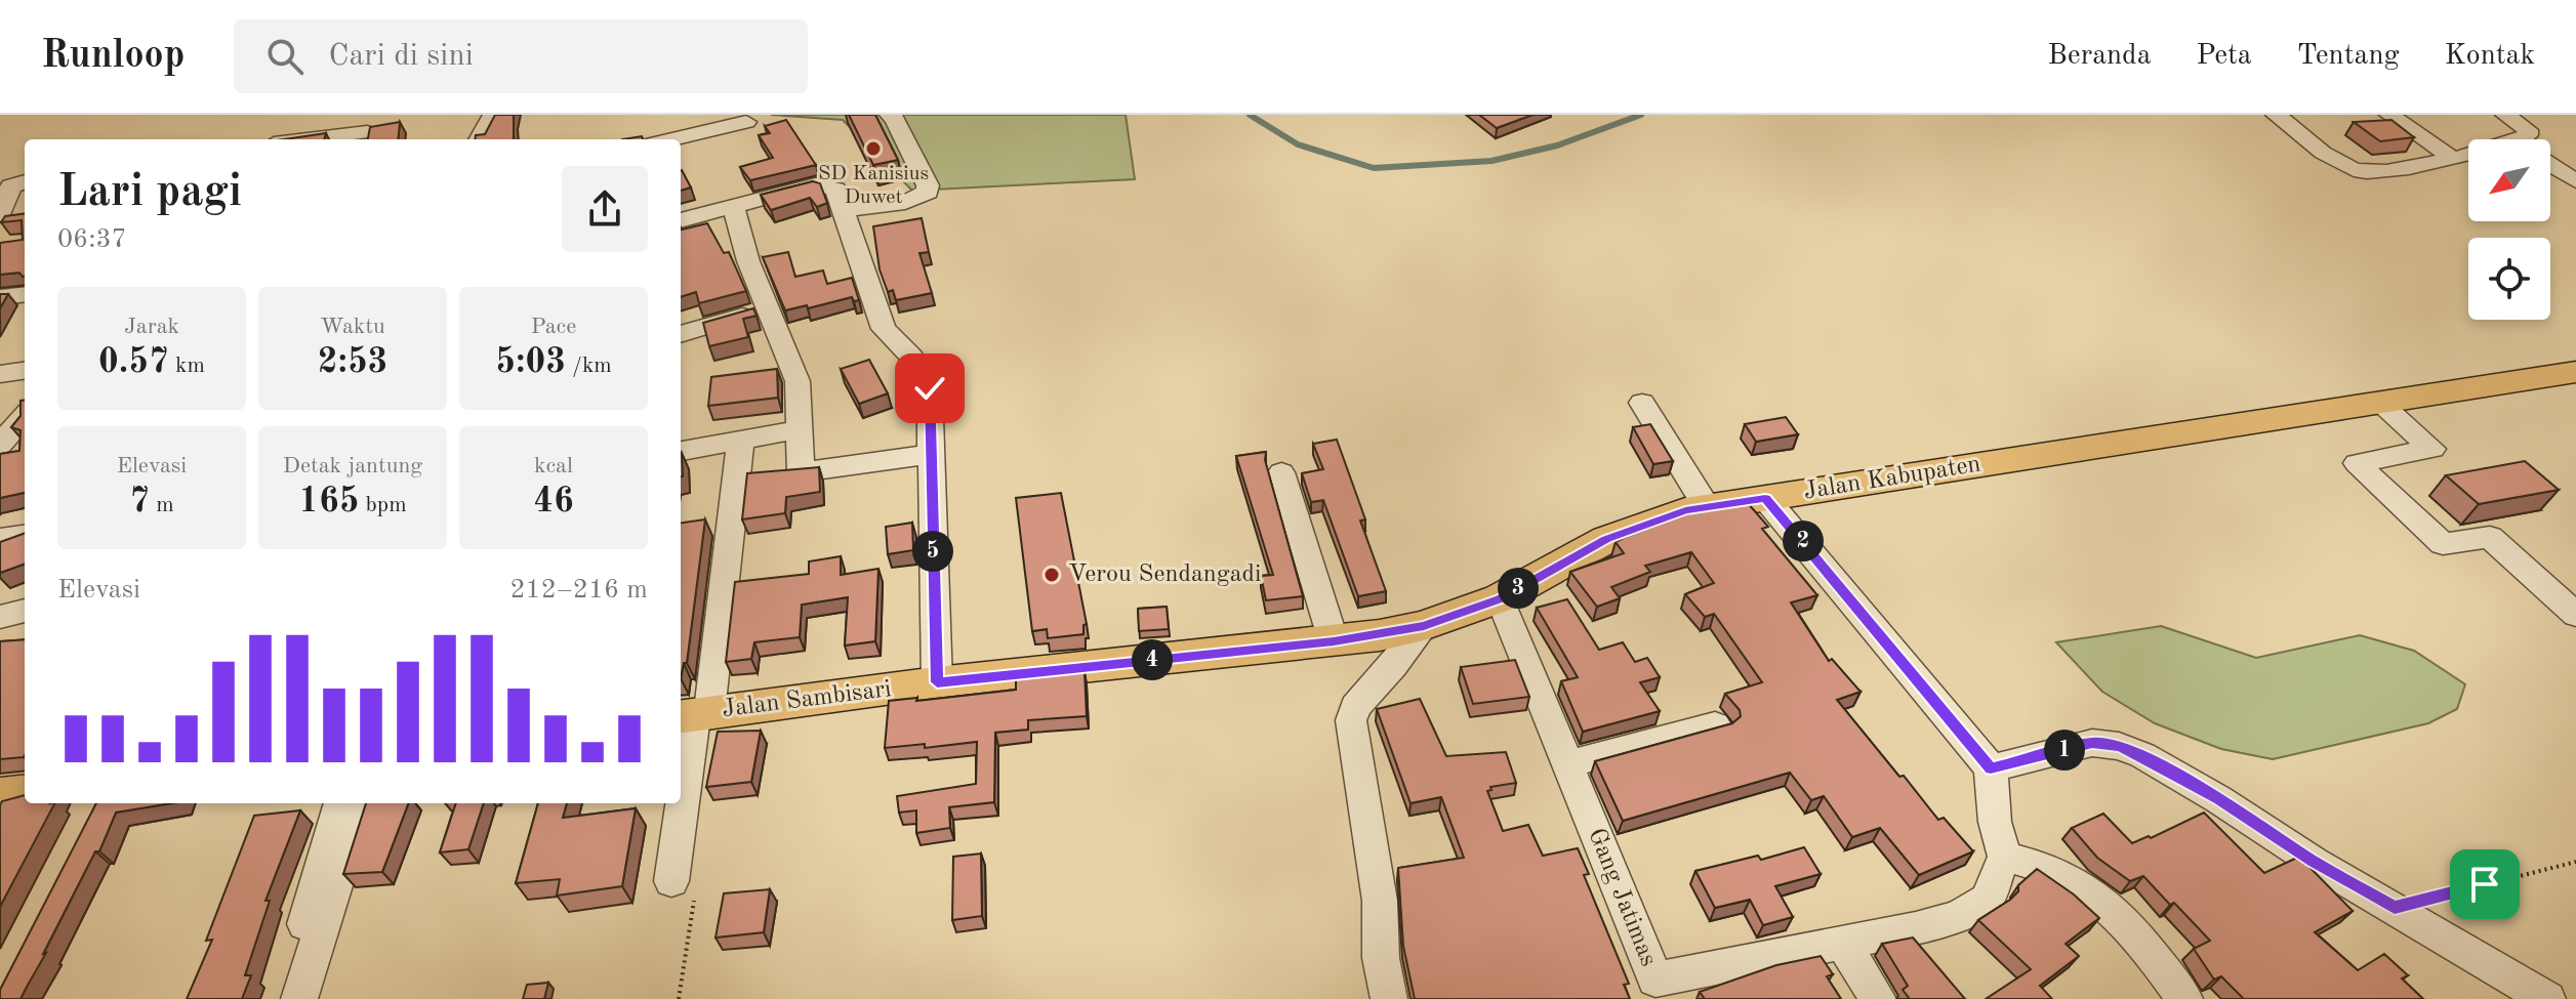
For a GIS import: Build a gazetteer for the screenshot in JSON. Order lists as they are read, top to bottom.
{
  "streets": {
    "main road": ["Jalan Kabupaten", "Jalan Sambisari"],
    "street": ["Gang Jatimas"]
  },
  "crossings": [
    ["Jalan Kabupaten", "Jalan Sambisari"],
    ["Jalan Kabupaten", "Gang Jatimas"]
  ],
  "places": ["SD Kanisius Duwet", "Verou Sendangadi"],
  "north": "bottom left",
  "page": {
    "header": "Runloop",
    "search": "Cari di sini",
    "nav": [
      "Beranda",
      "Peta",
      "Tentang",
      "Kontak"
    ],
    "heading": ["Lari pagi", "06:37"],
    "stats": [
      ["Jarak", "0.57 km"],
      ["Waktu", "2:53"],
      ["Pace", "5:03 /km"],
      ["Elevasi", "7 m"],
      ["Detak jantung", "165 bpm"],
      ["kcal", "46"]
    ],
    "pins": [
      "2",
      "5",
      "3",
      "4",
      "1"
    ],
    "chart": ["Elevasi", "212–216 m"]
  }
}
